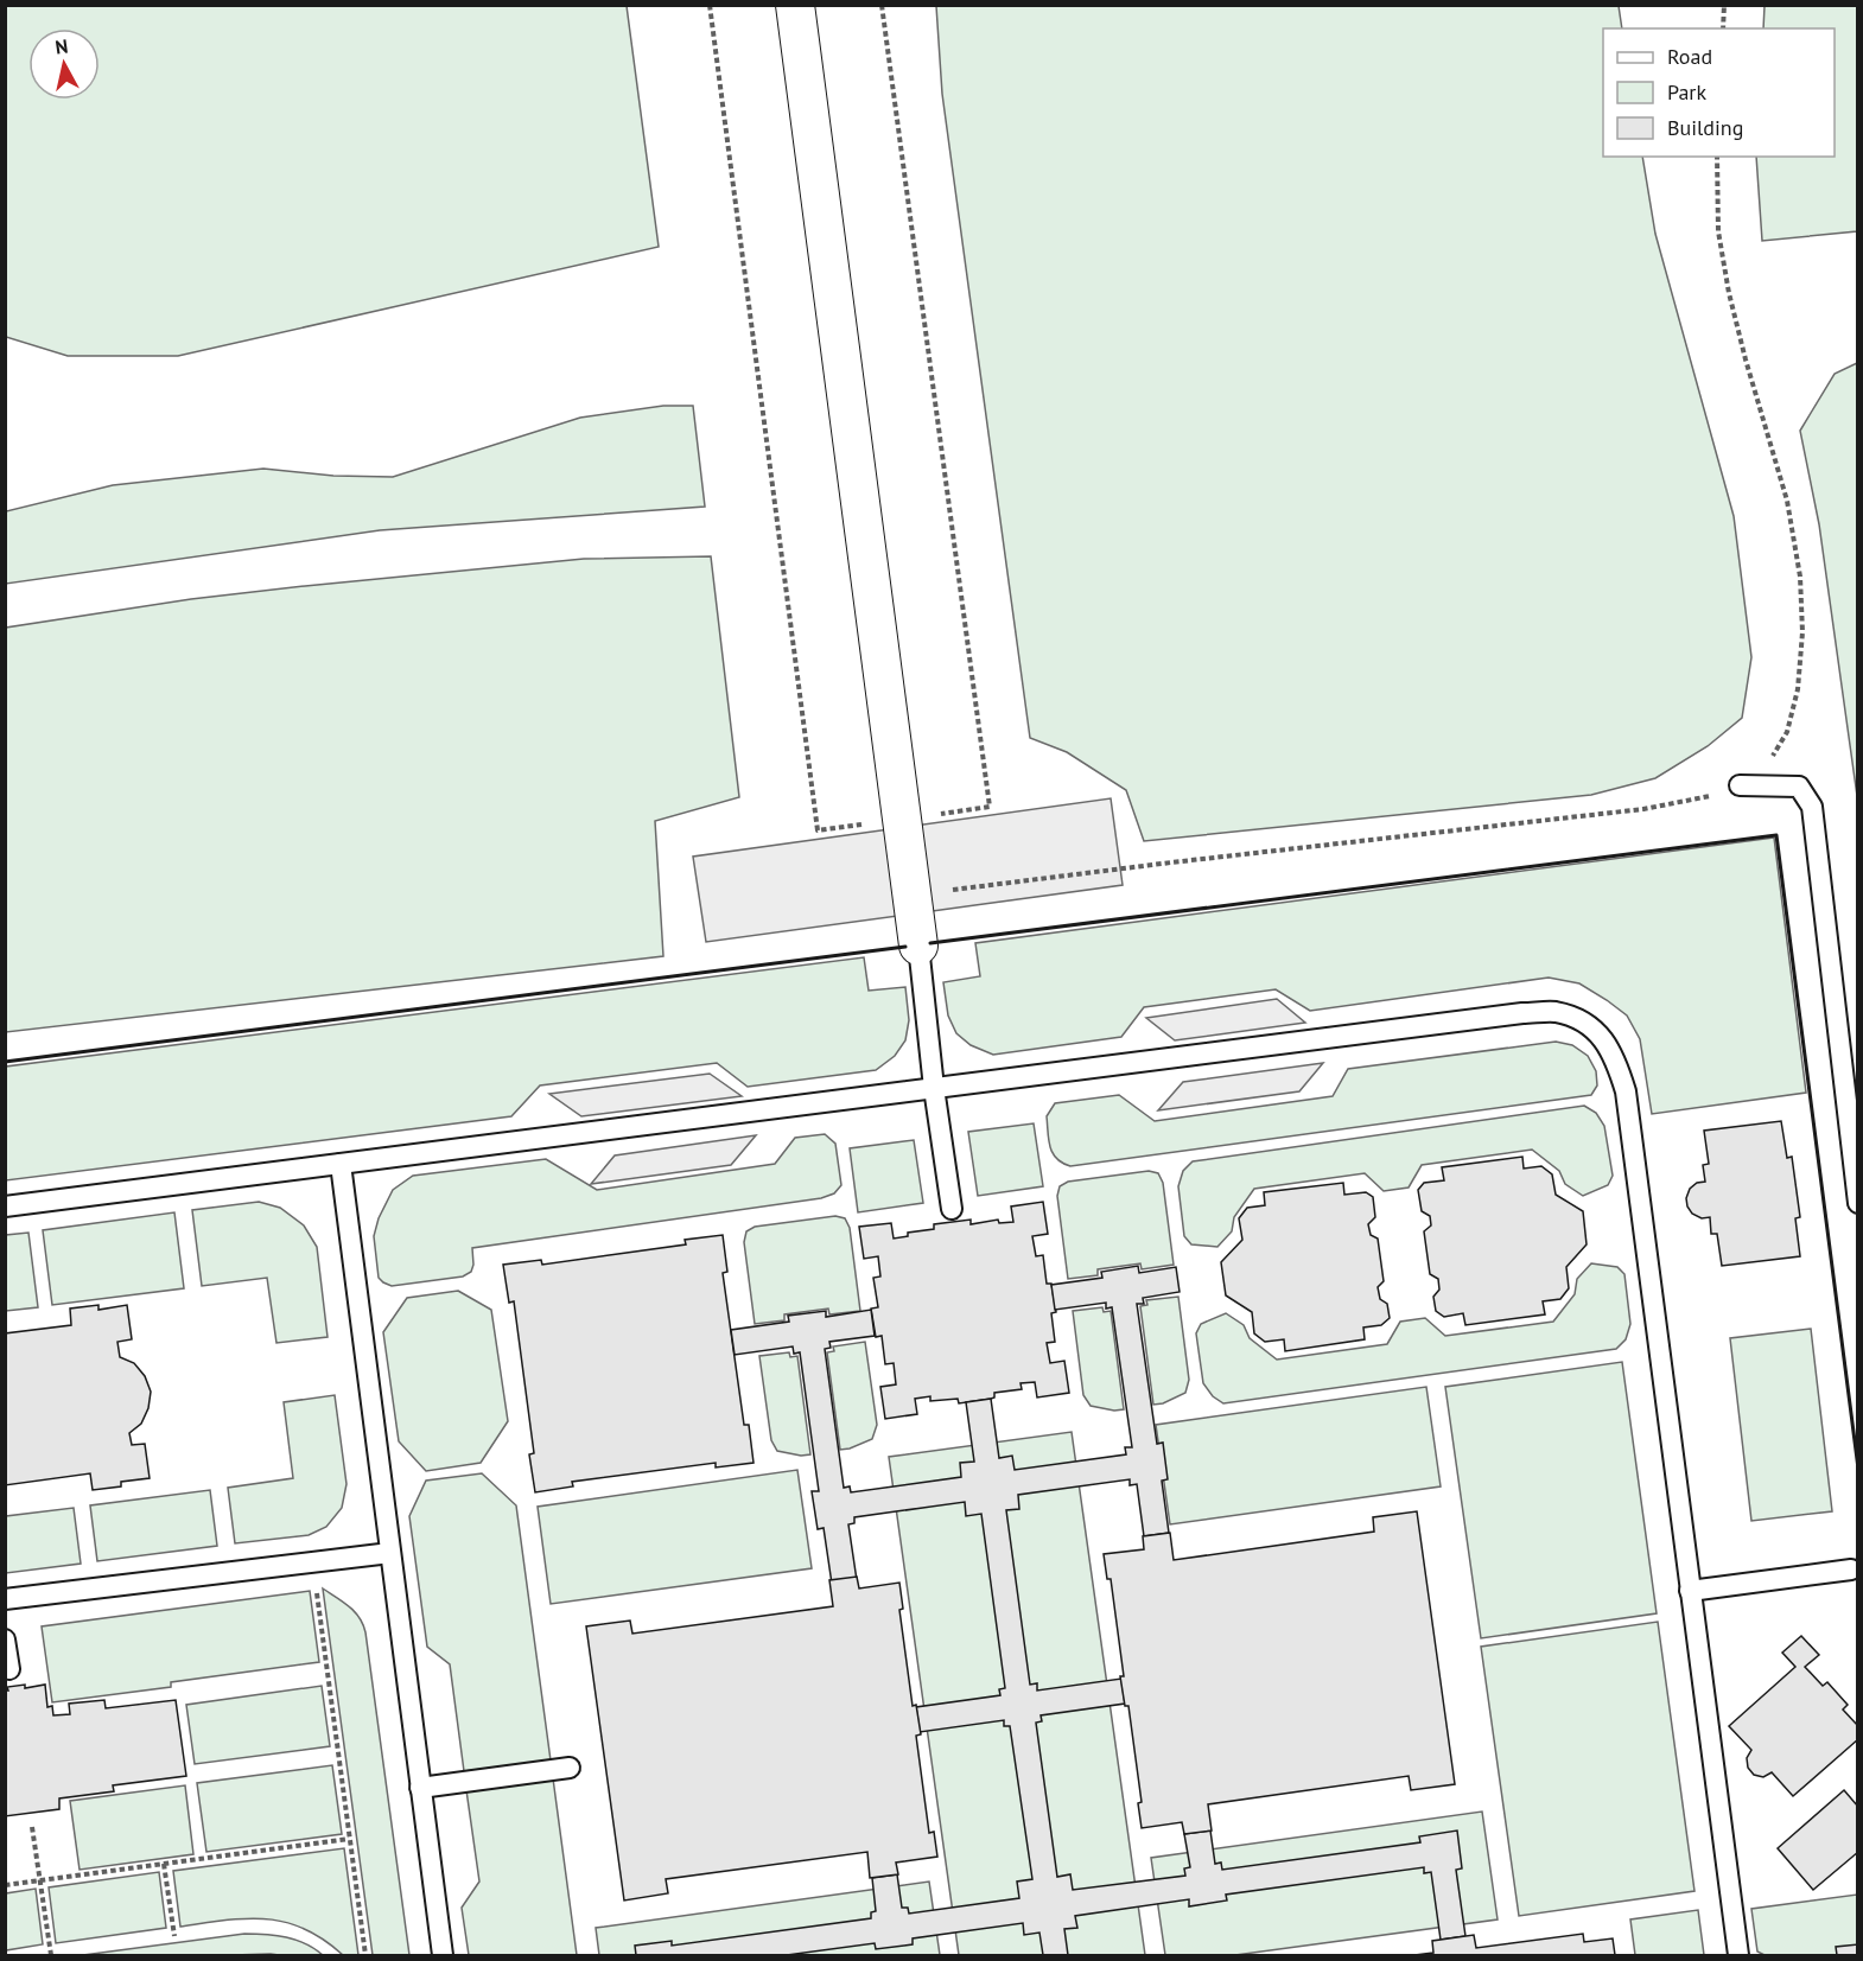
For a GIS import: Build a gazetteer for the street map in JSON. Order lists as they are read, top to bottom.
{
  "legend": ["Road", "Park", "Building"],
  "north": "top"
}
